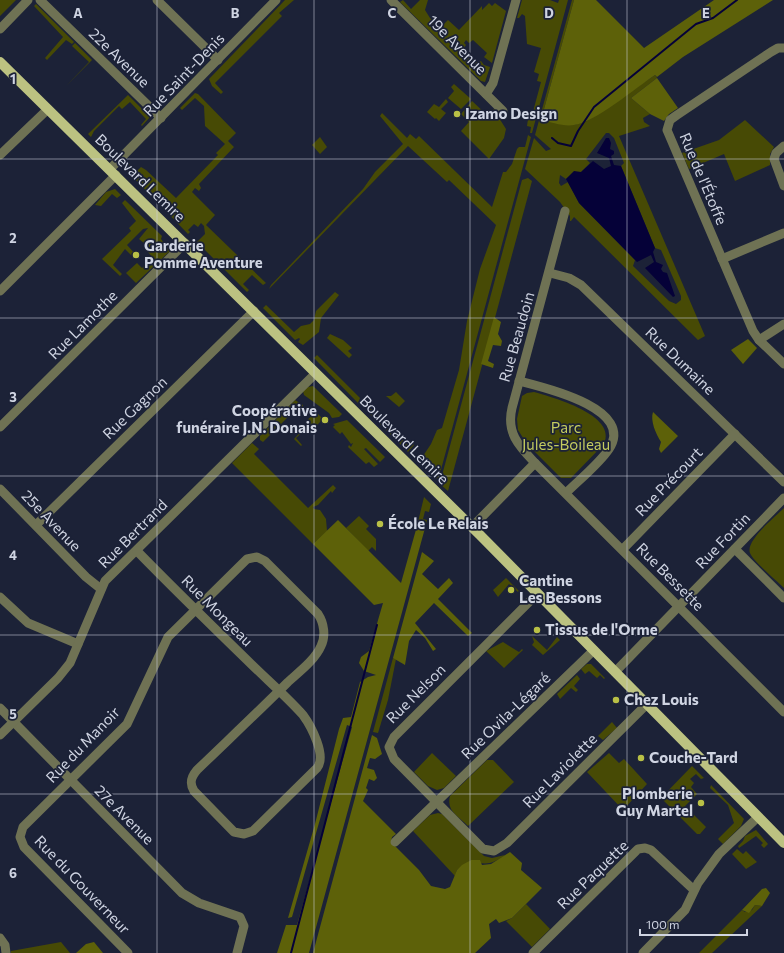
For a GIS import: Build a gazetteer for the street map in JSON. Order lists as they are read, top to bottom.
{
  "streets": {
    "main road": ["Boulevard Lemire"],
    "street": [
      "19e Avenue",
      "22e Avenue",
      "Rue Saint-Denis",
      "Rue de l'Étoffe",
      "Rue Lamothe",
      "Rue Beaudoin",
      "Rue Dumaine",
      "Rue Gagnon",
      "Rue Précourt",
      "25e Avenue",
      "Rue Bertrand",
      "Rue Fortin",
      "Rue Bessette",
      "Rue Mongeau",
      "Rue Nelson",
      "Rue Ovila-Légaré",
      "Rue du Manoir",
      "Rue Laviolette",
      "27e Avenue",
      "Rue Paquette",
      "Rue du Gouverneur"
    ]
  },
  "crossings": [
    ["22e Avenue", "Rue Saint-Denis"],
    ["Rue Saint-Denis", "Boulevard Lemire"],
    ["Boulevard Lemire", "Rue Lamothe"],
    ["Boulevard Lemire", "Rue Gagnon"],
    ["Boulevard Lemire", "Rue Bertrand"],
    ["Boulevard Lemire", "Rue Fortin"],
    ["Boulevard Lemire", "Rue Nelson"],
    ["Boulevard Lemire", "Rue Ovila-Légaré"],
    ["Boulevard Lemire", "Rue Laviolette"],
    ["Rue Beaudoin", "Rue Dumaine"],
    ["Rue Beaudoin", "Rue Bessette"],
    ["Rue Dumaine", "Rue Précourt"],
    ["Rue Gagnon", "25e Avenue"],
    ["Rue Précourt", "Rue Bessette"],
    ["25e Avenue", "Rue Bertrand"],
    ["Rue Bertrand", "Rue Mongeau"],
    ["Rue Bertrand", "27e Avenue"],
    ["Rue Fortin", "Rue Bessette"],
    ["Rue Mongeau", "Rue du Manoir"],
    ["Rue Nelson", "Rue Ovila-Légaré"],
    ["Rue Nelson", "Rue Laviolette"],
    ["Rue du Manoir", "27e Avenue"],
    ["Rue du Manoir", "Rue du Gouverneur"]
  ],
  "parks": ["Parc Jules-Boileau"],
  "places": [
    "Izamo Design",
    "Garderie Pomme Aventure",
    "Coopérative funéraire J.N. Donais",
    "École Le Relais",
    "Cantine Les Bessons",
    "Tissus de l'Orme",
    "Chez Louis",
    "Couche-Tard",
    "Plomberie Guy Martel"
  ],
  "scale_bar": "100 m",
  "grid": {
    "columns": [
      "A",
      "B",
      "C",
      "D",
      "E"
    ],
    "rows": [
      "1",
      "2",
      "3",
      "4",
      "5",
      "6"
    ]
  }
}
